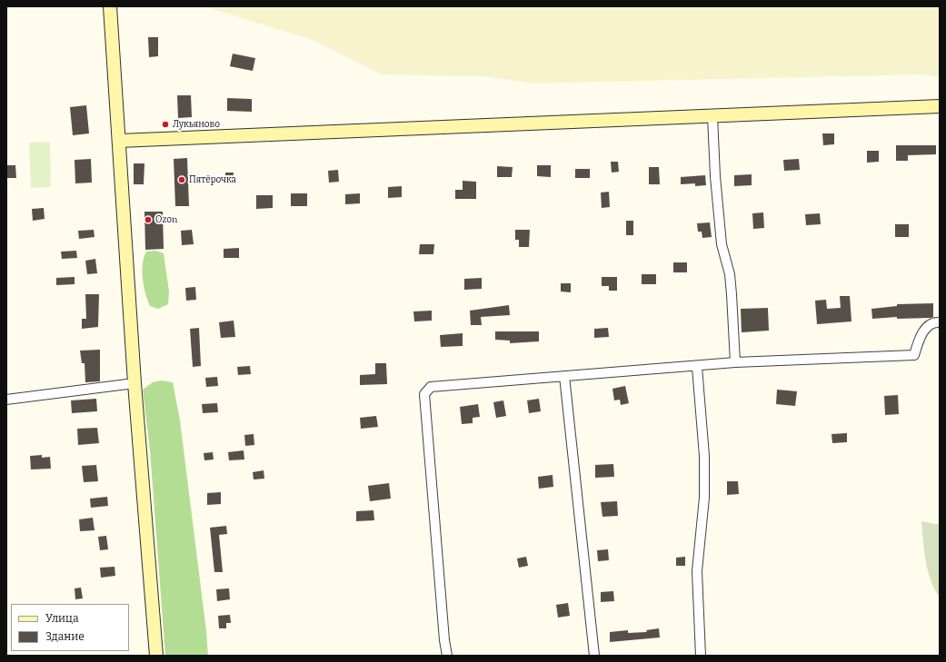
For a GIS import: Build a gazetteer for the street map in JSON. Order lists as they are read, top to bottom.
{
  "places": ["Лукьяново", "Пятёрочка", "Ozon"],
  "legend": ["Улица", "Здание"]
}
